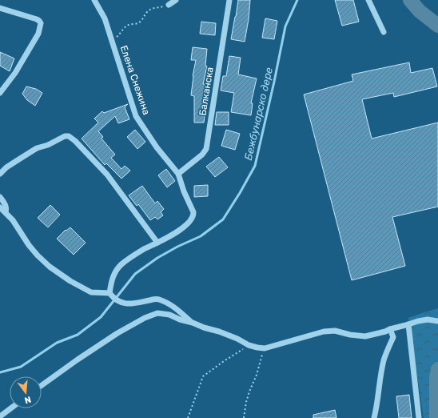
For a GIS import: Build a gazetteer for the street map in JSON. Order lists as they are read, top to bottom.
{
  "streets": {
    "street": ["Елена Снежина", "Балканска"]
  },
  "crossings": [
    ["Елена Снежина", "Балканска"]
  ],
  "water": ["Бежбунарско дере"],
  "north": "bottom"
}
